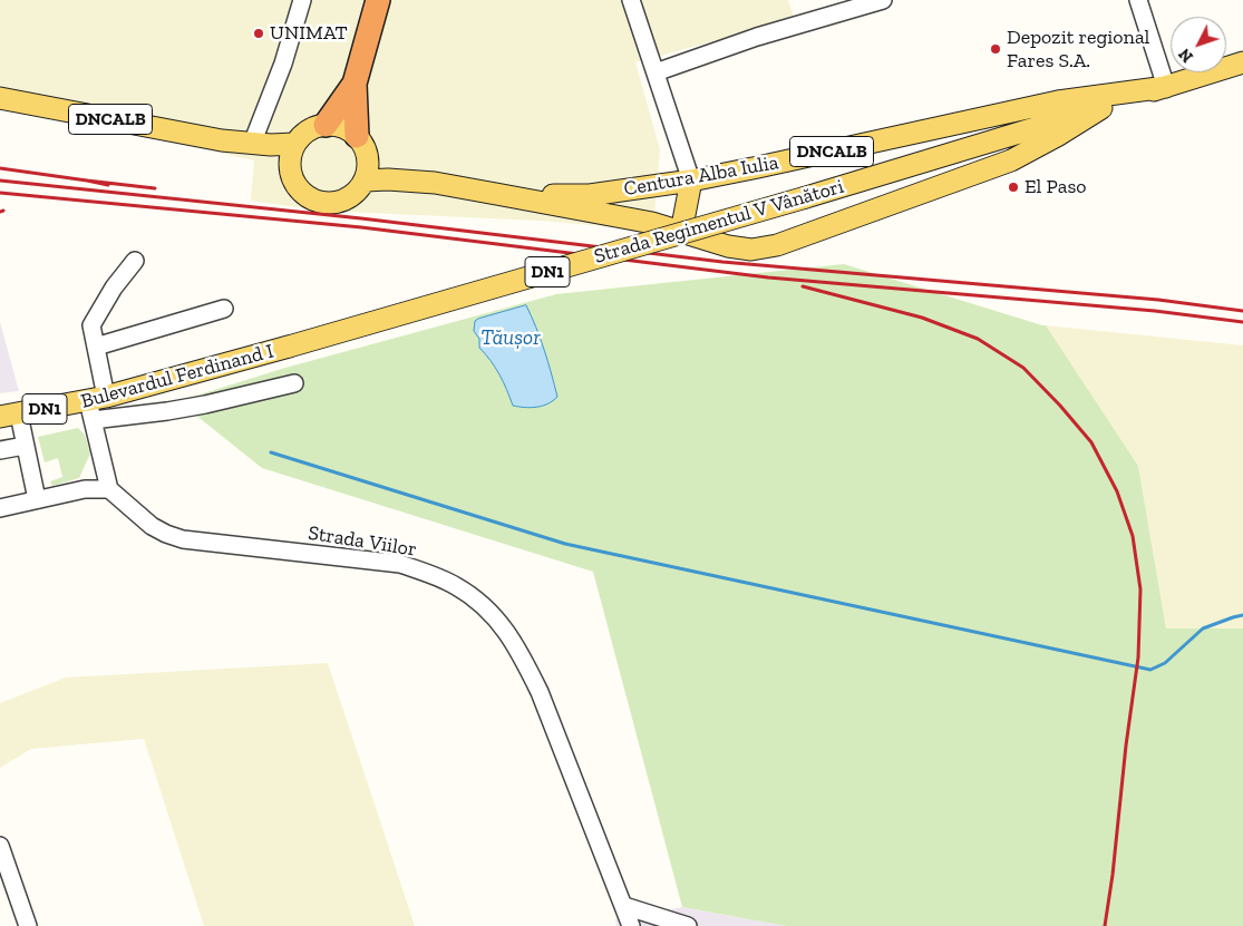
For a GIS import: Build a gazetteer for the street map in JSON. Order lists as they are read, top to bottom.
{
  "streets": {
    "main road": [
      "DNCALB",
      "Centura Alba Iulia",
      "Strada Regimentul V Vânători",
      "DN1",
      "Bulevardul Ferdinand I"
    ],
    "street": ["Strada Viilor"]
  },
  "crossings": [
    ["DNCALB", "Centura Alba Iulia"],
    ["Centura Alba Iulia", "Strada Regimentul V Vânători"],
    ["Strada Regimentul V Vânători", "Bulevardul Ferdinand I"]
  ],
  "water": ["Tăușor"],
  "places": ["UNIMAT", "Depozit regional Fares S.A.", "El Paso"],
  "north": "bottom left"
}
